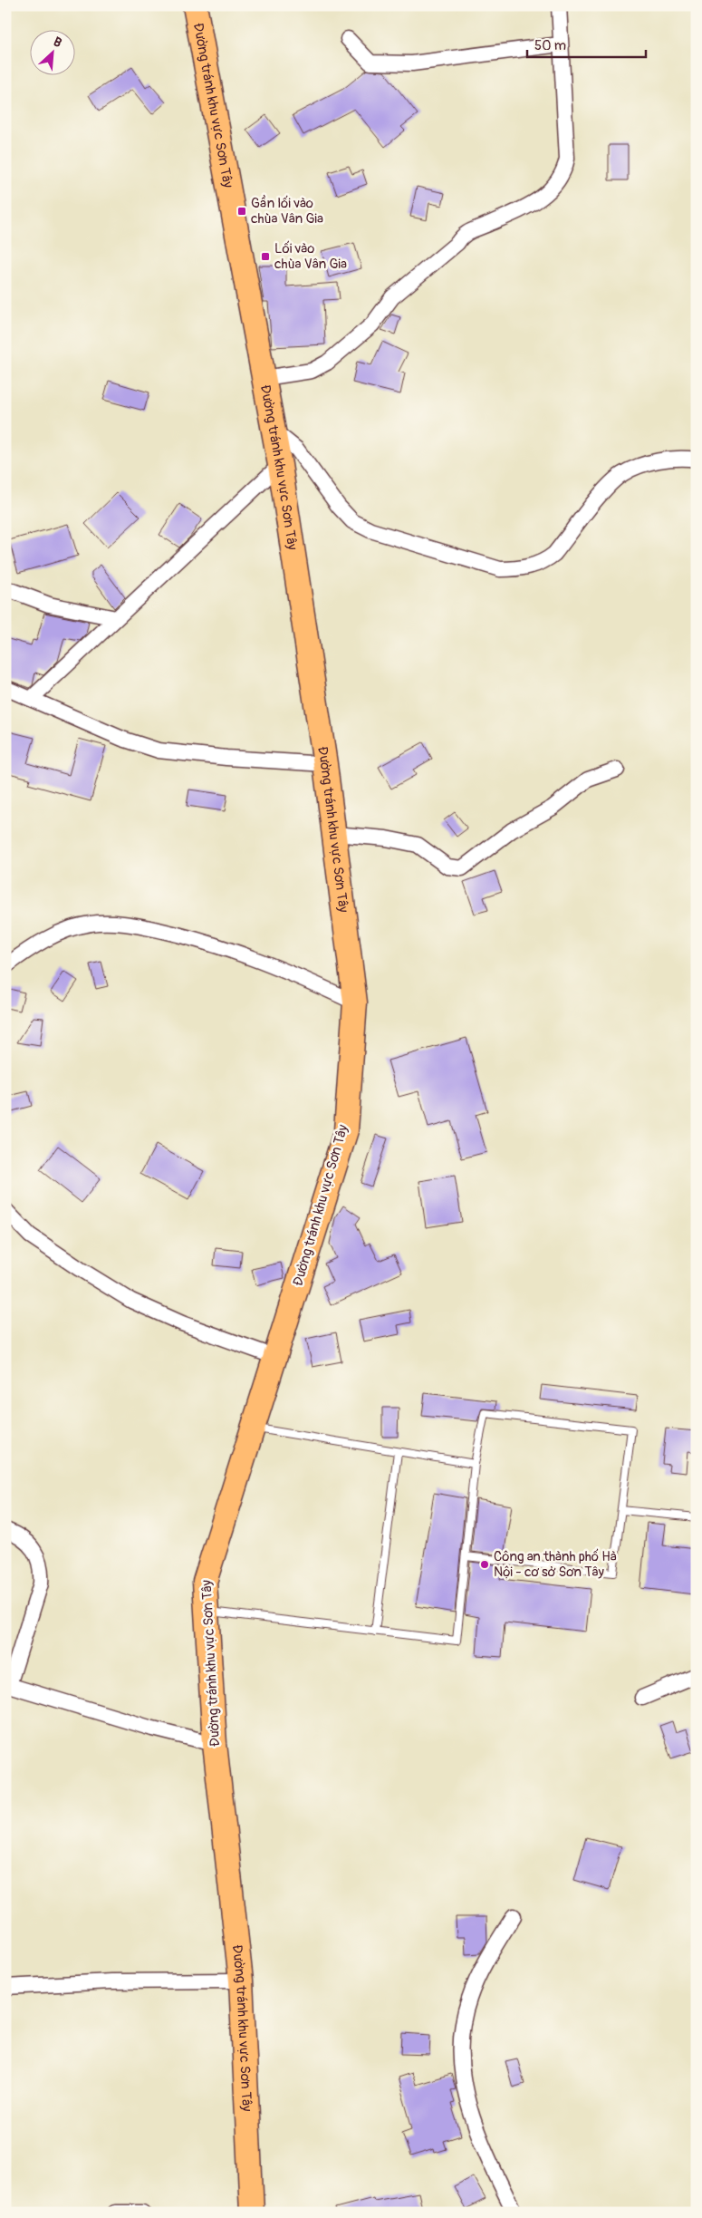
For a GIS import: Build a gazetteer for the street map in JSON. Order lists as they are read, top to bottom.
{
  "streets": {
    "highway": ["Đường tránh khu vực Sơn Tây"]
  },
  "places": {
    "transit": ["Gần lối vào chùa Vân Gia", "Lối vào chùa Vân Gia"],
    "other": ["Công an thành phố Hà Nội - cơ sở Sơn Tây"]
  },
  "scale_bar": "50 m",
  "north": "top right"
}
